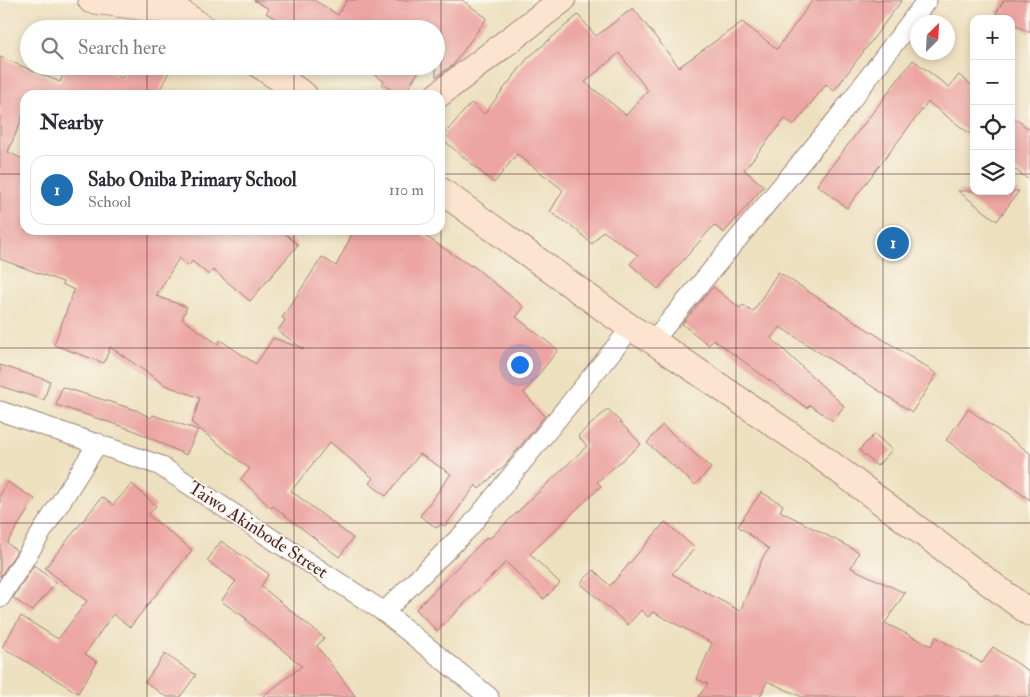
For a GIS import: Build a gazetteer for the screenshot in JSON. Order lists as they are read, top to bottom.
{
  "streets": {
    "street": ["Taiwo Akinbode Street"]
  },
  "north": "top right",
  "page": {
    "map_buttons": ["+", "−"],
    "search": "Search here",
    "heading": "Nearby",
    "list": [
      {
        "mark": "1",
        "name": "Sabo Oniba Primary School",
        "note": "School",
        "value": "110 m"
      }
    ],
    "pins": "1"
  }
}
